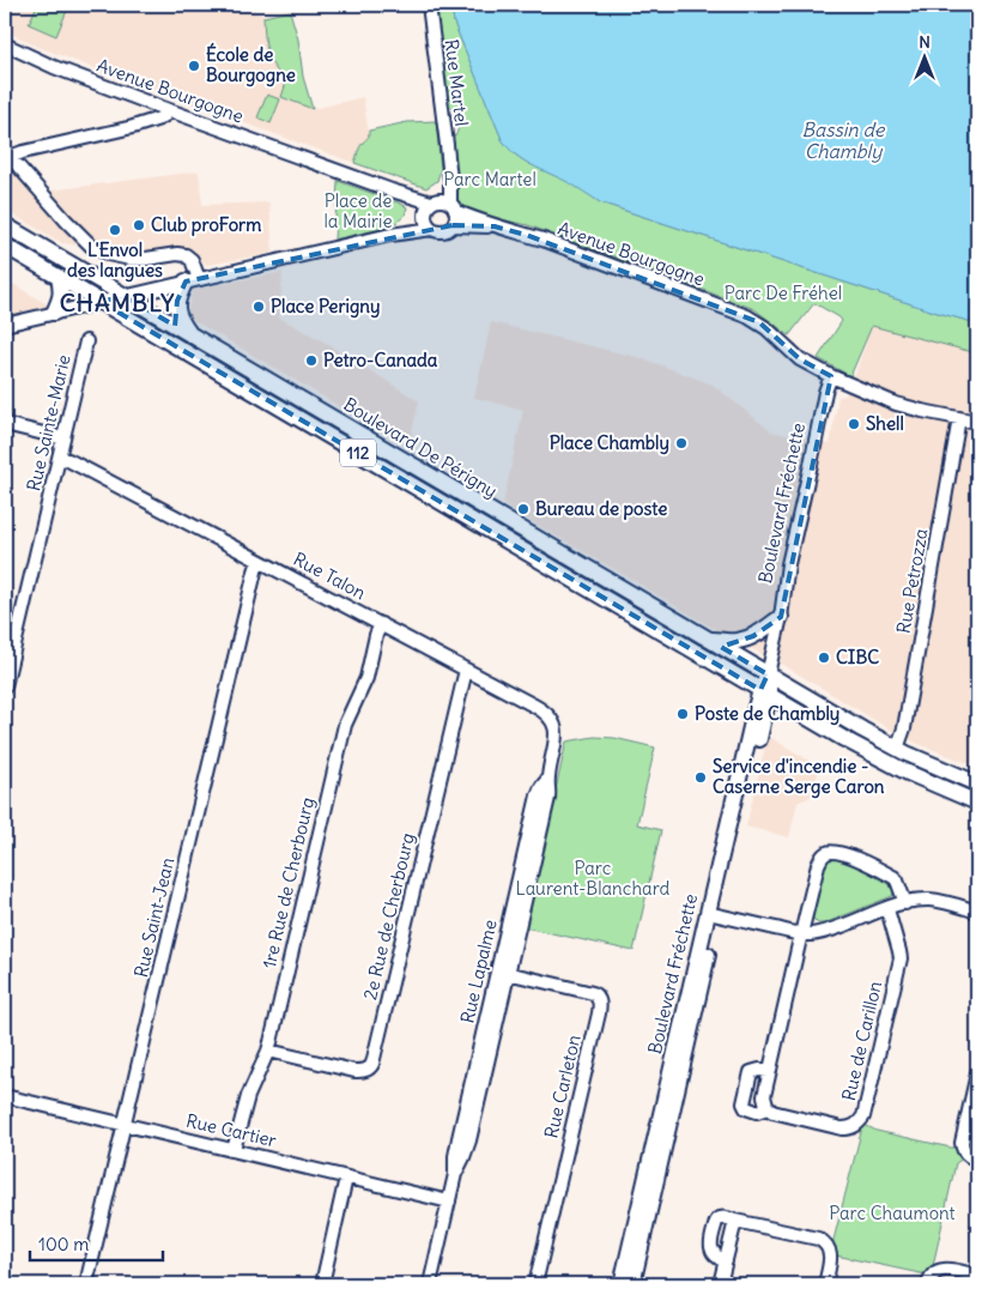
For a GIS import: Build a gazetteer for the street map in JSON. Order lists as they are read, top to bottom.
{
  "streets": {
    "main road": ["Boulevard De Périgny", "112", "Boulevard Fréchette"],
    "street": [
      "Rue Martel",
      "Avenue Bourgogne",
      "Rue Sainte-Marie",
      "Rue Talon",
      "Rue Petrozza",
      "1re Rue de Cherbourg",
      "2e Rue de Cherbourg",
      "Rue Saint-Jean",
      "Rue Lapalme",
      "Rue de Carillon",
      "Rue Carleton",
      "Rue Cartier"
    ]
  },
  "crossings": [
    ["Rue Martel", "Avenue Bourgogne"],
    ["Avenue Bourgogne", "Boulevard Fréchette"],
    ["Avenue Bourgogne", "Rue Petrozza"],
    ["Rue Sainte-Marie", "Rue Talon"],
    ["Boulevard De Périgny", "Boulevard Fréchette"],
    ["Boulevard De Périgny", "Rue Petrozza"],
    ["Rue Talon", "1re Rue de Cherbourg"],
    ["Rue Talon", "2e Rue de Cherbourg"],
    ["Rue Talon", "Rue Saint-Jean"],
    ["Rue Talon", "Rue Lapalme"],
    ["1re Rue de Cherbourg", "2e Rue de Cherbourg"],
    ["1re Rue de Cherbourg", "Rue Cartier"],
    ["Rue Saint-Jean", "Rue Cartier"],
    ["Rue Lapalme", "Rue Carleton"],
    ["Rue Lapalme", "Rue Cartier"]
  ],
  "districts": ["CHAMBLY"],
  "water": ["Bassin de Chambly"],
  "parks": [
    "Parc Martel",
    "Place de la Mairie",
    "Parc De Fréhel",
    "Parc Laurent-Blanchard",
    "Parc Chaumont"
  ],
  "places": [
    "École de Bourgogne",
    "Club proForm",
    "L'Envol des langues",
    "Place Perigny",
    "Petro-Canada",
    "Shell",
    "Place Chambly",
    "Bureau de poste",
    "CIBC",
    "Poste de Chambly",
    "Service d'incendie - Caserne Serge Caron"
  ],
  "scale_bar": "100 m",
  "north": "top"
}
